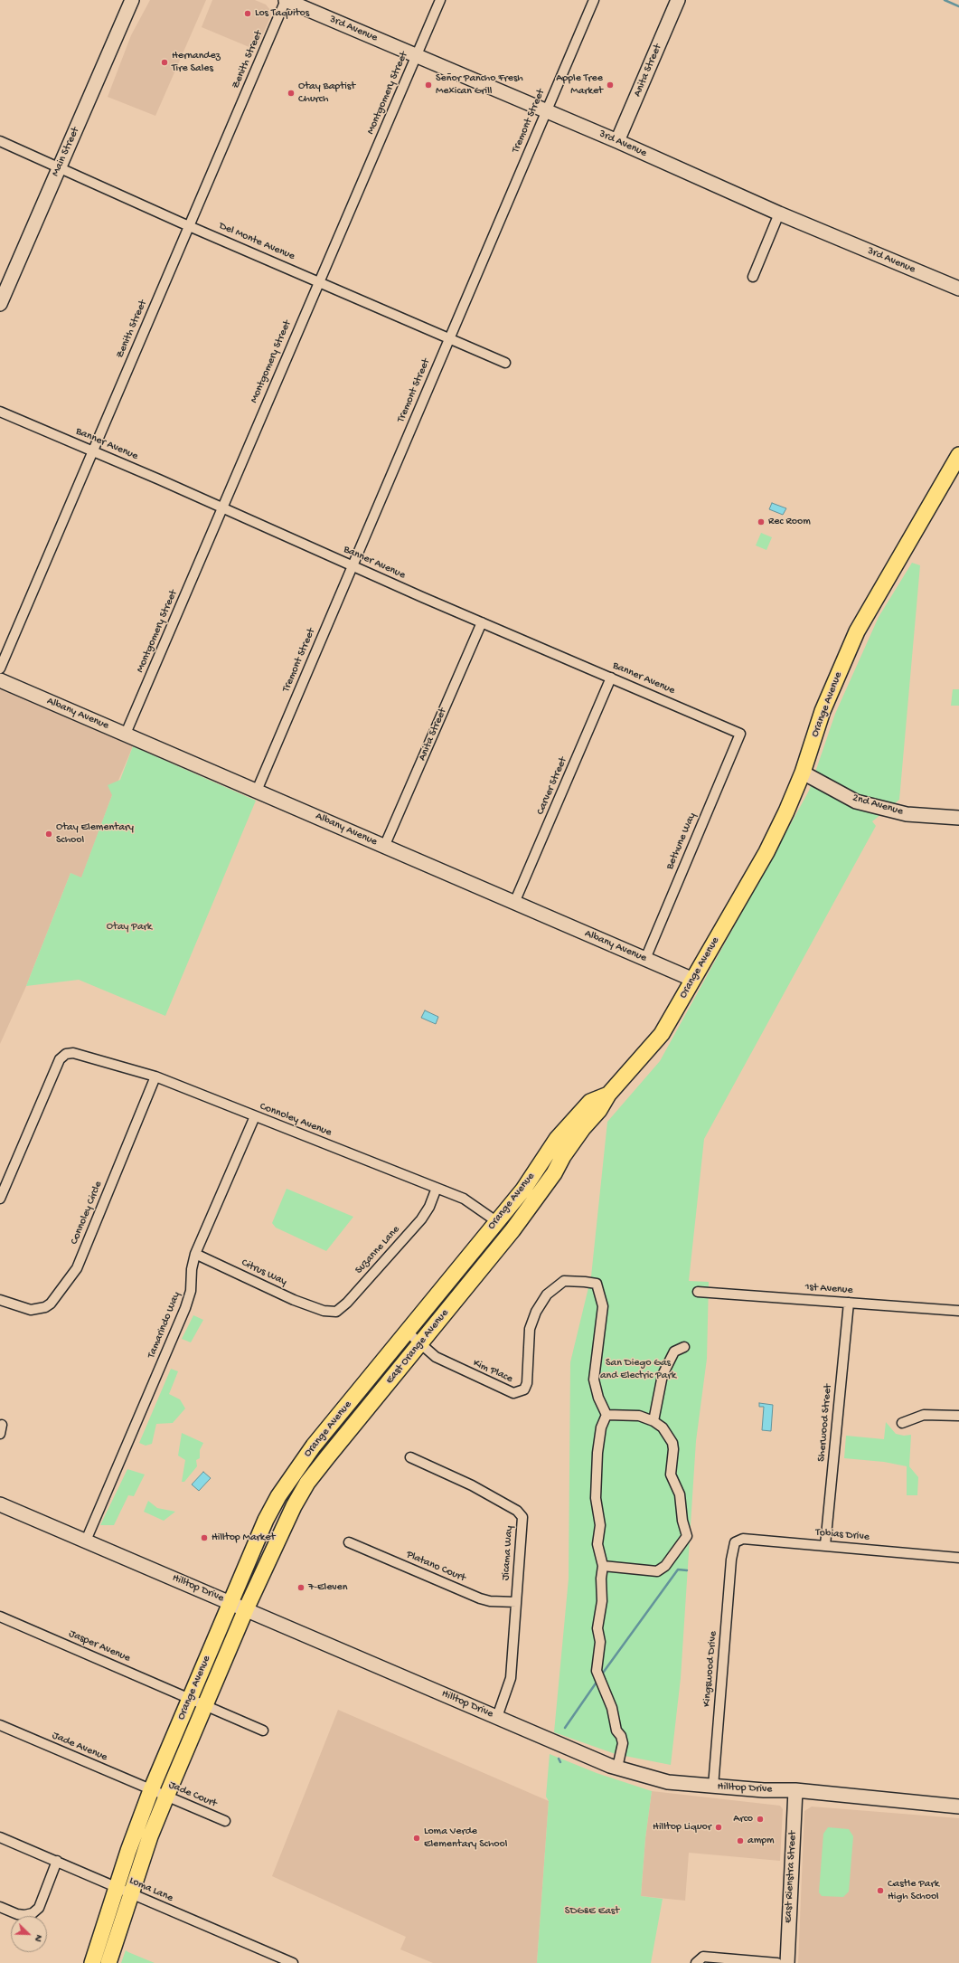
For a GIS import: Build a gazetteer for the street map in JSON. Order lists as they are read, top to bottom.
{
  "streets": {
    "main road": [
      "3rd Avenue",
      "Anita Street",
      "Main Street",
      "Orange Avenue",
      "Albany Avenue",
      "2nd Avenue",
      "East Orange Avenue",
      "Hilltop Drive",
      "East Rienstra Street"
    ],
    "street": [
      "Zenith Street",
      "Montgomery Street",
      "Tremont Street",
      "Del Monte Avenue",
      "Banner Avenue",
      "Carver Street",
      "Bethune Way",
      "Connoley Avenue",
      "Connoley Circle",
      "Suzanne Lane",
      "Citrus Way",
      "1st Avenue",
      "Tamarindo Way",
      "Kim Place",
      "Sherwood Street",
      "Tobias Drive",
      "Jicama Way",
      "Platano Court",
      "Jasper Avenue",
      "Kingswood Drive",
      "Jade Avenue",
      "Jade Court",
      "Loma Lane"
    ]
  },
  "crossings": [
    ["3rd Avenue", "Zenith Street"],
    ["3rd Avenue", "Anita Street"],
    ["3rd Avenue", "Montgomery Street"],
    ["3rd Avenue", "Tremont Street"],
    ["Zenith Street", "Del Monte Avenue"],
    ["Zenith Street", "Banner Avenue"],
    ["Anita Street", "Banner Avenue"],
    ["Anita Street", "Albany Avenue"],
    ["Montgomery Street", "Del Monte Avenue"],
    ["Montgomery Street", "Banner Avenue"],
    ["Montgomery Street", "Albany Avenue"],
    ["Tremont Street", "Del Monte Avenue"],
    ["Tremont Street", "Banner Avenue"],
    ["Tremont Street", "Albany Avenue"],
    ["Main Street", "Del Monte Avenue"],
    ["Banner Avenue", "Carver Street"],
    ["Banner Avenue", "Bethune Way"],
    ["Orange Avenue", "Albany Avenue"],
    ["Orange Avenue", "2nd Avenue"],
    ["Orange Avenue", "Connoley Avenue"],
    ["Orange Avenue", "East Orange Avenue"],
    ["Orange Avenue", "Kim Place"],
    ["Orange Avenue", "Hilltop Drive"],
    ["Orange Avenue", "Jasper Avenue"],
    ["Orange Avenue", "Jade Avenue"],
    ["Orange Avenue", "Jade Court"],
    ["Orange Avenue", "Loma Lane"],
    ["Albany Avenue", "Carver Street"],
    ["Albany Avenue", "Bethune Way"],
    ["Connoley Avenue", "Connoley Circle"],
    ["Connoley Avenue", "Suzanne Lane"],
    ["Connoley Avenue", "Tamarindo Way"],
    ["Suzanne Lane", "Citrus Way"],
    ["Citrus Way", "Tamarindo Way"],
    ["1st Avenue", "Sherwood Street"],
    ["Tamarindo Way", "Hilltop Drive"],
    ["East Orange Avenue", "Kim Place"],
    ["East Orange Avenue", "Hilltop Drive"],
    ["Sherwood Street", "Tobias Drive"],
    ["Tobias Drive", "Kingswood Drive"],
    ["Jicama Way", "Platano Court"],
    ["Jicama Way", "Hilltop Drive"],
    ["Hilltop Drive", "Kingswood Drive"],
    ["Hilltop Drive", "East Rienstra Street"],
    ["Jade Avenue", "Jade Court"]
  ],
  "parks": ["Otay Park", "San Diego Gas and Electric Park", "SDG&E East"],
  "places": [
    "Los Taquitos",
    "Hernandez Tire Sales",
    "Señor Pancho Fresh Mexican Grill",
    "Apple Tree Market",
    "Otay Baptist Church",
    "Rec Room",
    "Otay Elementary School",
    "Hilltop Market",
    "7-Eleven",
    "Arco",
    "Hilltop Liquor",
    "Loma Verde Elementary School",
    "ampm",
    "Castle Park High School"
  ],
  "north": "bottom right"
}
